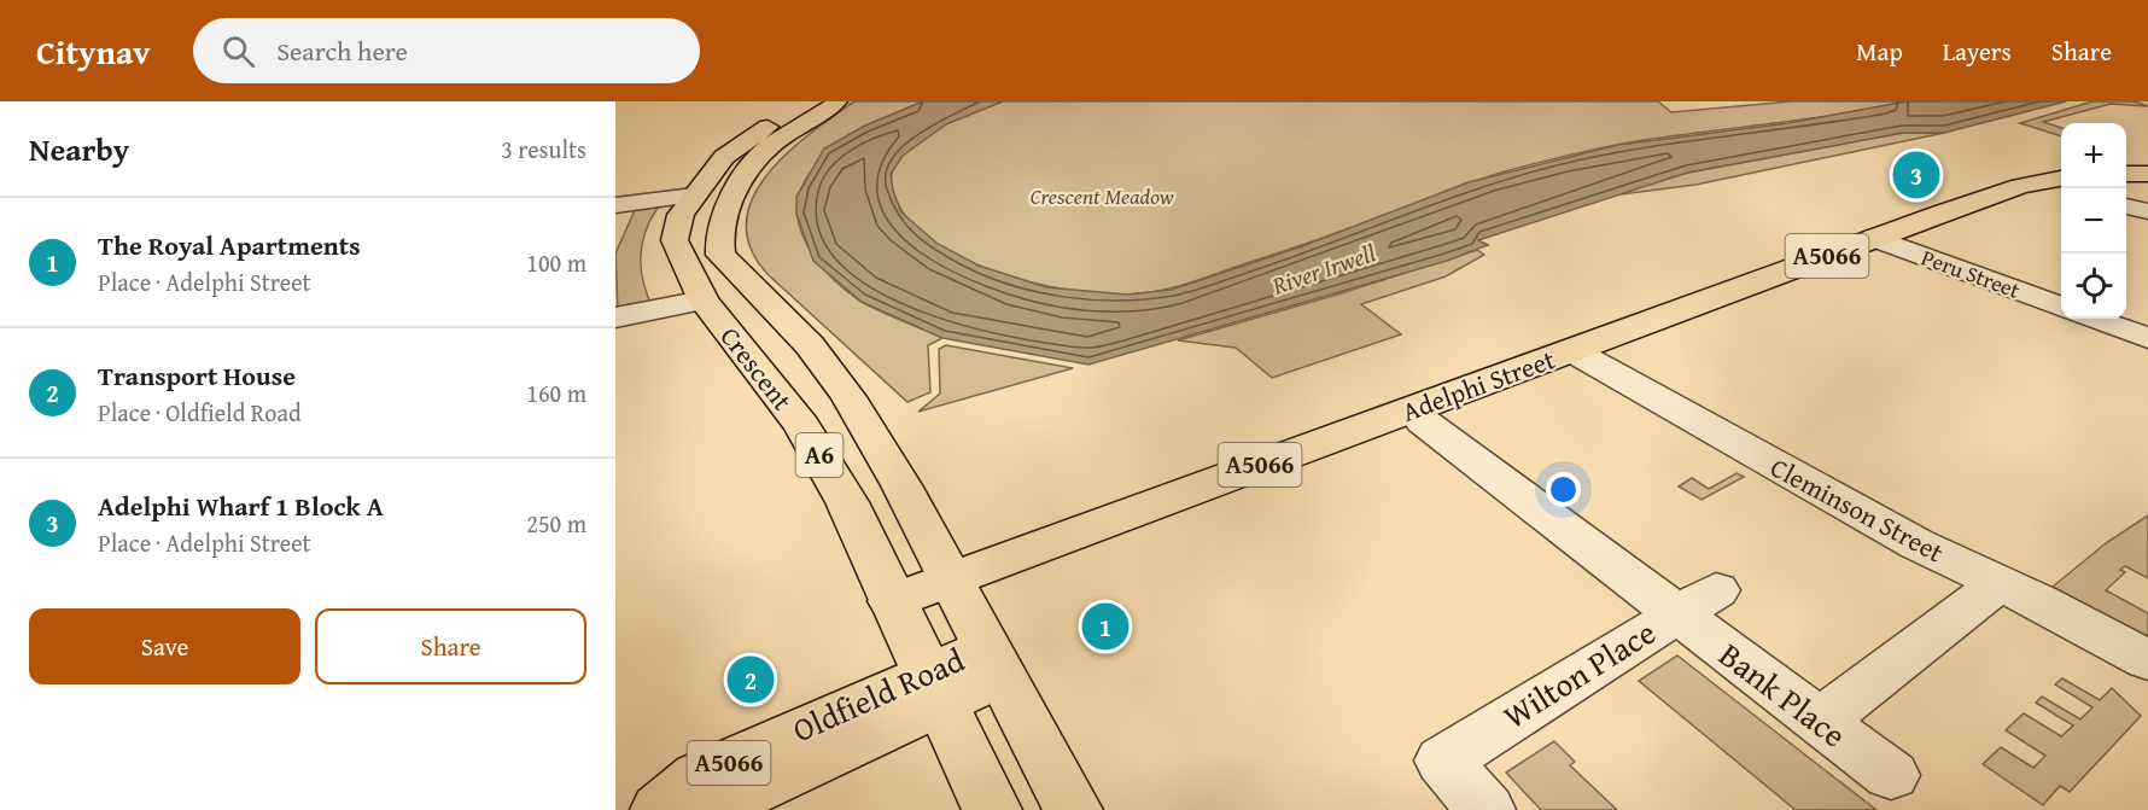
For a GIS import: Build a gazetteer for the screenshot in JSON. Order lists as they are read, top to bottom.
{
  "streets": {
    "main road": [
      "A5066",
      "Crescent",
      "Adelphi Street",
      "A6",
      "Oldfield Road"
    ],
    "street": [
      "Peru Street",
      "Cleminson Street",
      "Wilton Place",
      "Bank Place"
    ]
  },
  "crossings": [
    ["Peru Street", "Adelphi Street"],
    ["Crescent", "Adelphi Street"],
    ["Crescent", "A6"],
    ["Crescent", "Oldfield Road"],
    ["Adelphi Street", "Cleminson Street"],
    ["A6", "Oldfield Road"],
    ["Wilton Place", "Bank Place"]
  ],
  "water": ["River Irwell"],
  "parks": ["Crescent Meadow"],
  "page": {
    "header": "Citynav",
    "search": "Search here",
    "nav": ["Map", "Layers", "Share"],
    "heading": ["Nearby", "3 results"],
    "map_buttons": ["+", "−"],
    "pins": ["3", "1", "2"],
    "list": [
      {
        "mark": "1",
        "name": "The Royal Apartments",
        "note": "Place · Adelphi Street",
        "value": "100 m"
      },
      {
        "mark": "2",
        "name": "Transport House",
        "note": "Place · Oldfield Road",
        "value": "160 m"
      },
      {
        "mark": "3",
        "name": "Adelphi Wharf 1 Block A",
        "note": "Place · Adelphi Street",
        "value": "250 m"
      }
    ],
    "buttons": ["Save", "Share"]
  }
}
